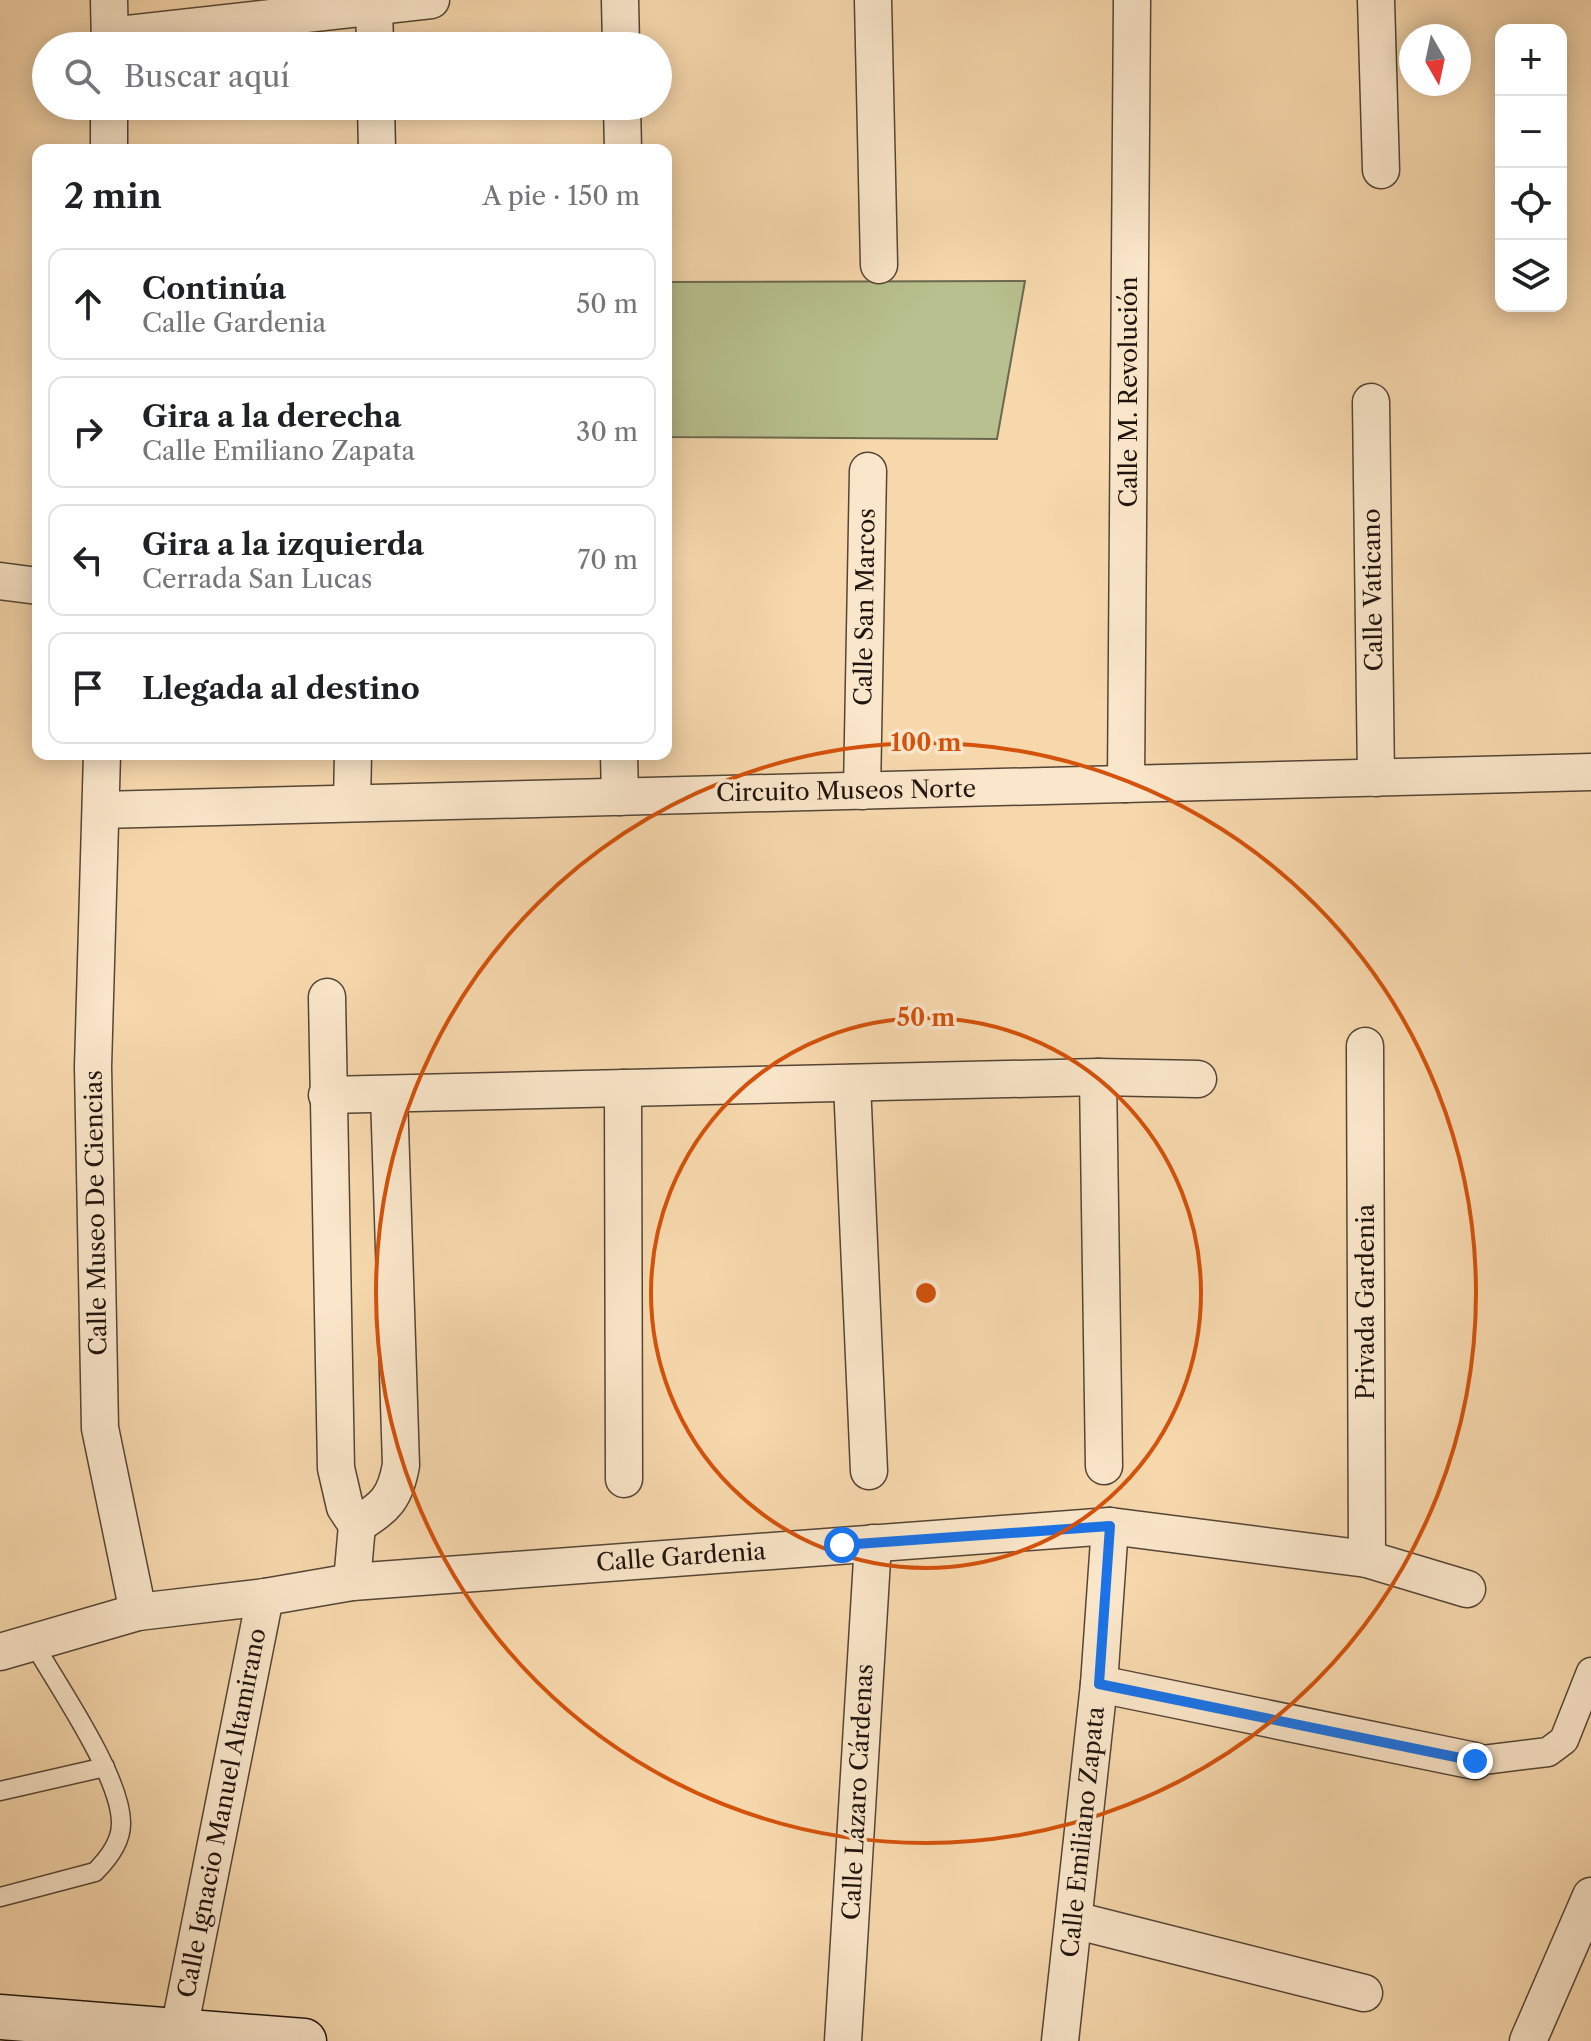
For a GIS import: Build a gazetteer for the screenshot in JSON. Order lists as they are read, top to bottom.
{
  "streets": {
    "street": [
      "Calle M. Revolución",
      "Calle Vaticano",
      "Calle San Marcos",
      "Circuito Museos Norte",
      "Calle Museo De Ciencias",
      "Privada Gardenia",
      "Calle Gardenia",
      "Calle Lázaro Cárdenas",
      "Calle Ignacio Manuel Altamirano",
      "Calle Emiliano Zapata"
    ]
  },
  "crossings": [
    ["Calle M. Revolución", "Circuito Museos Norte"],
    ["Calle Vaticano", "Circuito Museos Norte"],
    ["Calle San Marcos", "Circuito Museos Norte"],
    ["Circuito Museos Norte", "Calle Museo De Ciencias"],
    ["Calle Museo De Ciencias", "Calle Gardenia"],
    ["Privada Gardenia", "Calle Gardenia"],
    ["Calle Gardenia", "Calle Lázaro Cárdenas"],
    ["Calle Gardenia", "Calle Ignacio Manuel Altamirano"],
    ["Calle Gardenia", "Calle Emiliano Zapata"]
  ],
  "north": "bottom",
  "page": {
    "map_buttons": ["+", "−"],
    "search": "Buscar aquí",
    "heading": ["2 min", "A pie · 150 m"],
    "list": [
      ["Continúa", "Calle Gardenia", "50 m"],
      ["Gira a la derecha", "Calle Emiliano Zapata", "30 m"],
      ["Gira a la izquierda", "Cerrada San Lucas", "70 m"],
      "Llegada al destino"
    ]
  },
  "rings": ["100 m", "50 m"]
}
